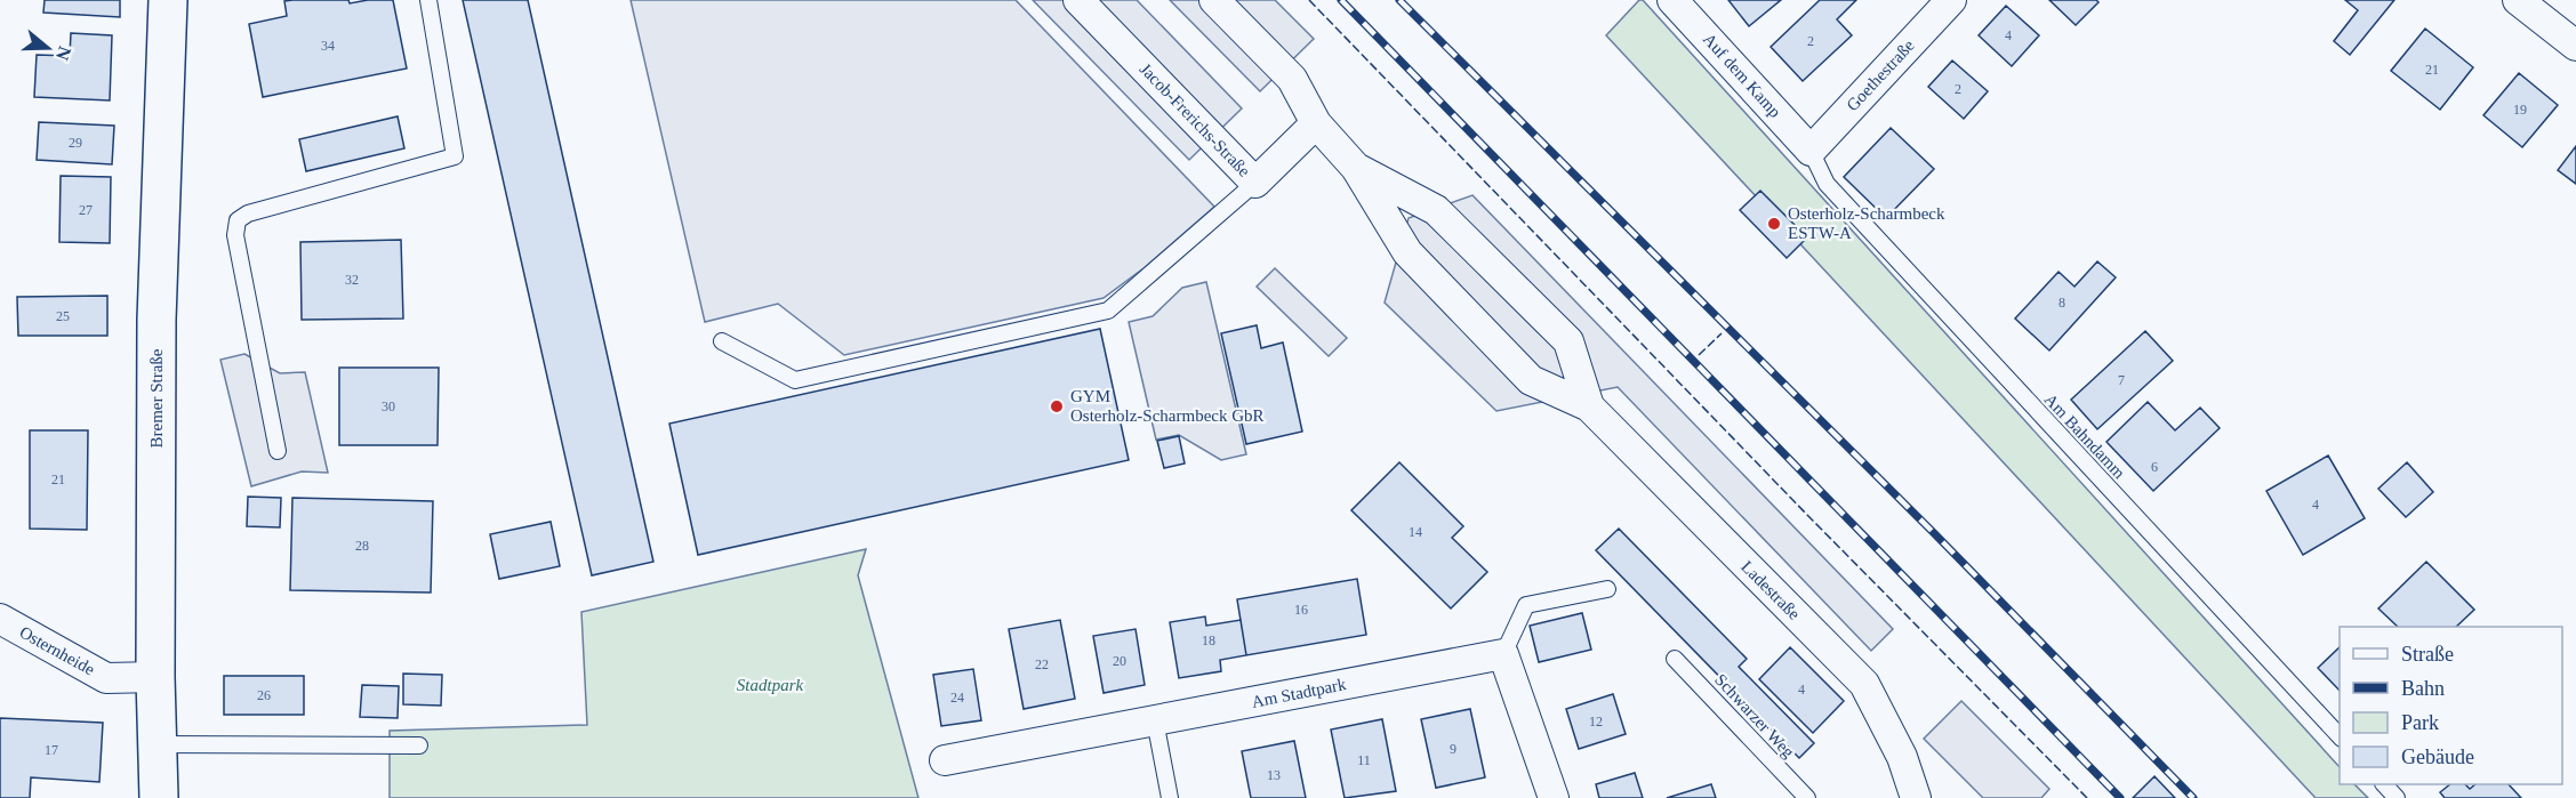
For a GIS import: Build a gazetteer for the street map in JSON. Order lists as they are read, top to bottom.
{
  "streets": {
    "street": [
      "Auf dem Kamp",
      "Goethestraße",
      "Jacob-Frerichs-Straße",
      "Bremer Straße",
      "Ladestraße",
      "Osternheide",
      "Am Stadtpark"
    ],
    "lane": ["Am Bahndamm", "Schwarzer Weg"]
  },
  "crossings": [
    ["Auf dem Kamp", "Goethestraße"],
    ["Auf dem Kamp", "Am Bahndamm"],
    ["Goethestraße", "Am Bahndamm"],
    ["Jacob-Frerichs-Straße", "Ladestraße"],
    ["Bremer Straße", "Osternheide"]
  ],
  "parks": ["Stadtpark"],
  "places": ["Osterholz-Scharmbeck ESTW-A", "GYM Osterholz-Scharmbeck GbR"],
  "house_numbers": [
    "4",
    "2",
    "34",
    "21",
    "2",
    "19",
    "29",
    "27",
    "32",
    "8",
    "25",
    "7",
    "30",
    "6",
    "21",
    "4",
    "14",
    "28",
    "16",
    "18",
    "20",
    "22",
    "4",
    "26",
    "24",
    "12",
    "9",
    "17",
    "11",
    "13"
  ],
  "legend": [
    "Straße",
    "Bahn",
    "Park",
    "Gebäude"
  ],
  "north": "right"
}
